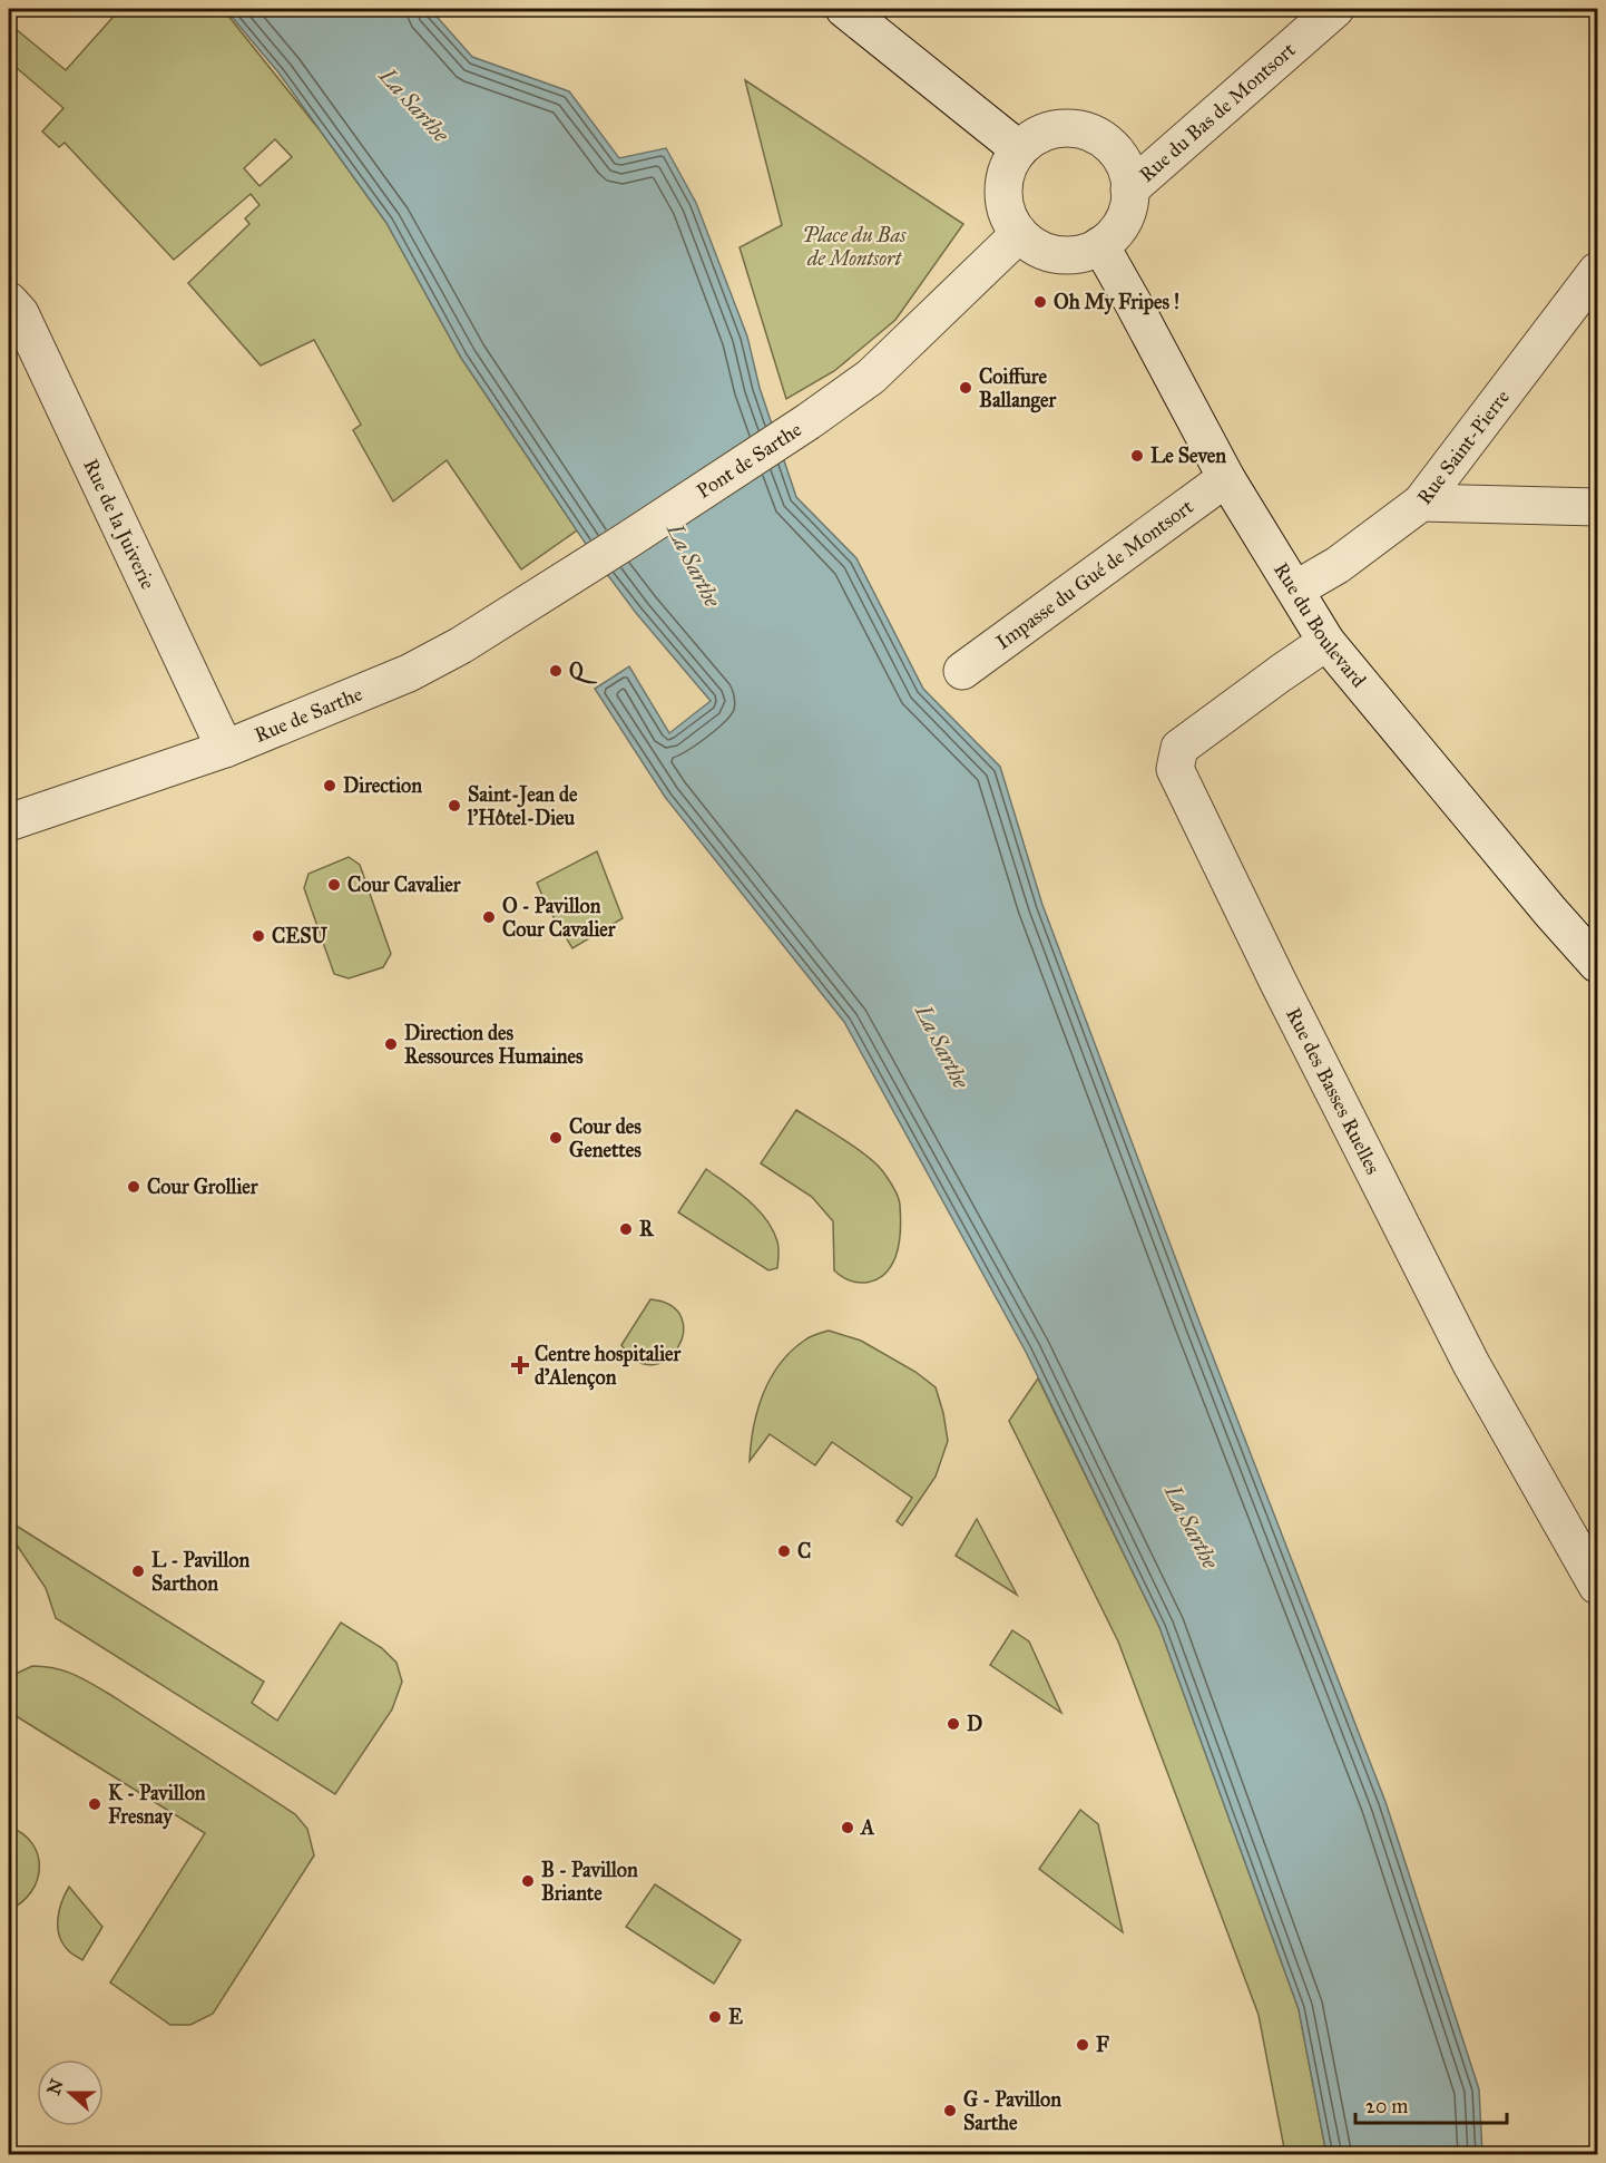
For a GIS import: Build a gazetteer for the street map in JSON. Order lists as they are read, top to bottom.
{
  "streets": {
    "street": [
      "Rue du Bas de Montsort",
      "Rue Saint-Pierre",
      "Pont de Sarthe",
      "Rue de la Juiverie",
      "Impasse du Gué de Montsort",
      "Rue du Boulevard",
      "Rue de Sarthe",
      "Rue des Basses Ruelles"
    ]
  },
  "crossings": [
    ["Rue du Bas de Montsort", "Pont de Sarthe"],
    ["Rue du Bas de Montsort", "Rue du Boulevard"],
    ["Rue Saint-Pierre", "Rue du Boulevard"],
    ["Pont de Sarthe", "Rue du Boulevard"],
    ["Pont de Sarthe", "Rue de Sarthe"],
    ["Rue de la Juiverie", "Rue de Sarthe"],
    ["Impasse du Gué de Montsort", "Rue du Boulevard"],
    ["Rue du Boulevard", "Rue des Basses Ruelles"]
  ],
  "water": ["La Sarthe"],
  "parks": ["Place du Bas de Montsort"],
  "places": {
    "other": [
      "Oh My Fripes !",
      "Coiffure Ballanger",
      "Le Seven",
      "Q",
      "Direction",
      "Saint-Jean de l'Hôtel-Dieu",
      "Cour Cavalier",
      "O - Pavillon Cour Cavalier",
      "CESU",
      "Direction des Ressources Humaines",
      "Cour des Genettes",
      "Cour Grollier",
      "R",
      "C",
      "L - Pavillon Sarthon",
      "D",
      "K - Pavillon Fresnay",
      "A",
      "B - Pavillon Briante",
      "E",
      "F",
      "G - Pavillon Sarthe"
    ],
    "health": ["Centre hospitalier d'Alençon"]
  },
  "scale_bar": "20 m",
  "north": "left"
}
